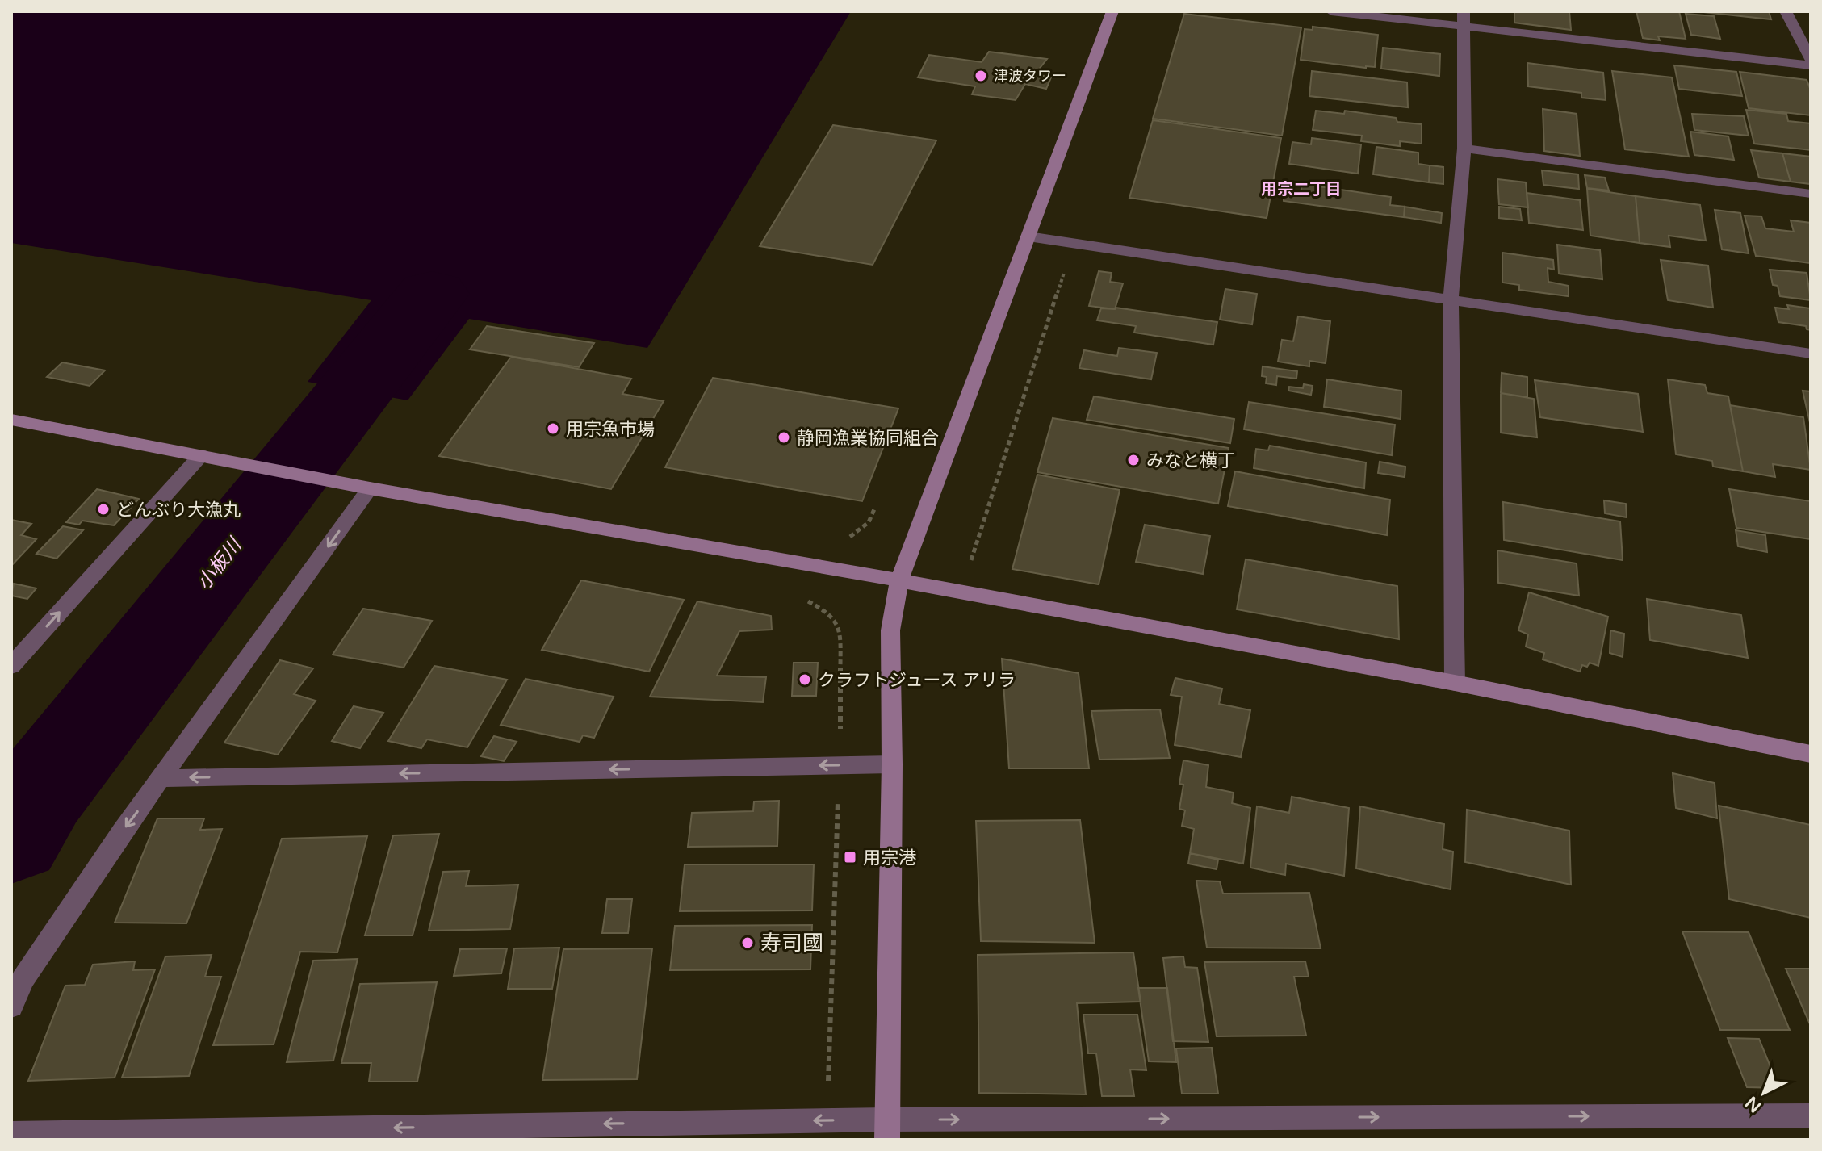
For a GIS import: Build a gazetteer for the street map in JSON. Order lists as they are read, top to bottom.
{
  "districts": ["用宗二丁目"],
  "water": ["小板川"],
  "places": {
    "other": [
      "津波タワー",
      "用宗魚市場",
      "静岡漁業協同組合",
      "みなと横丁",
      "どんぶり大漁丸",
      "クラフトジュース アリラ",
      "寿司國"
    ],
    "transit": ["用宗港"]
  },
  "north": "bottom left"
}
